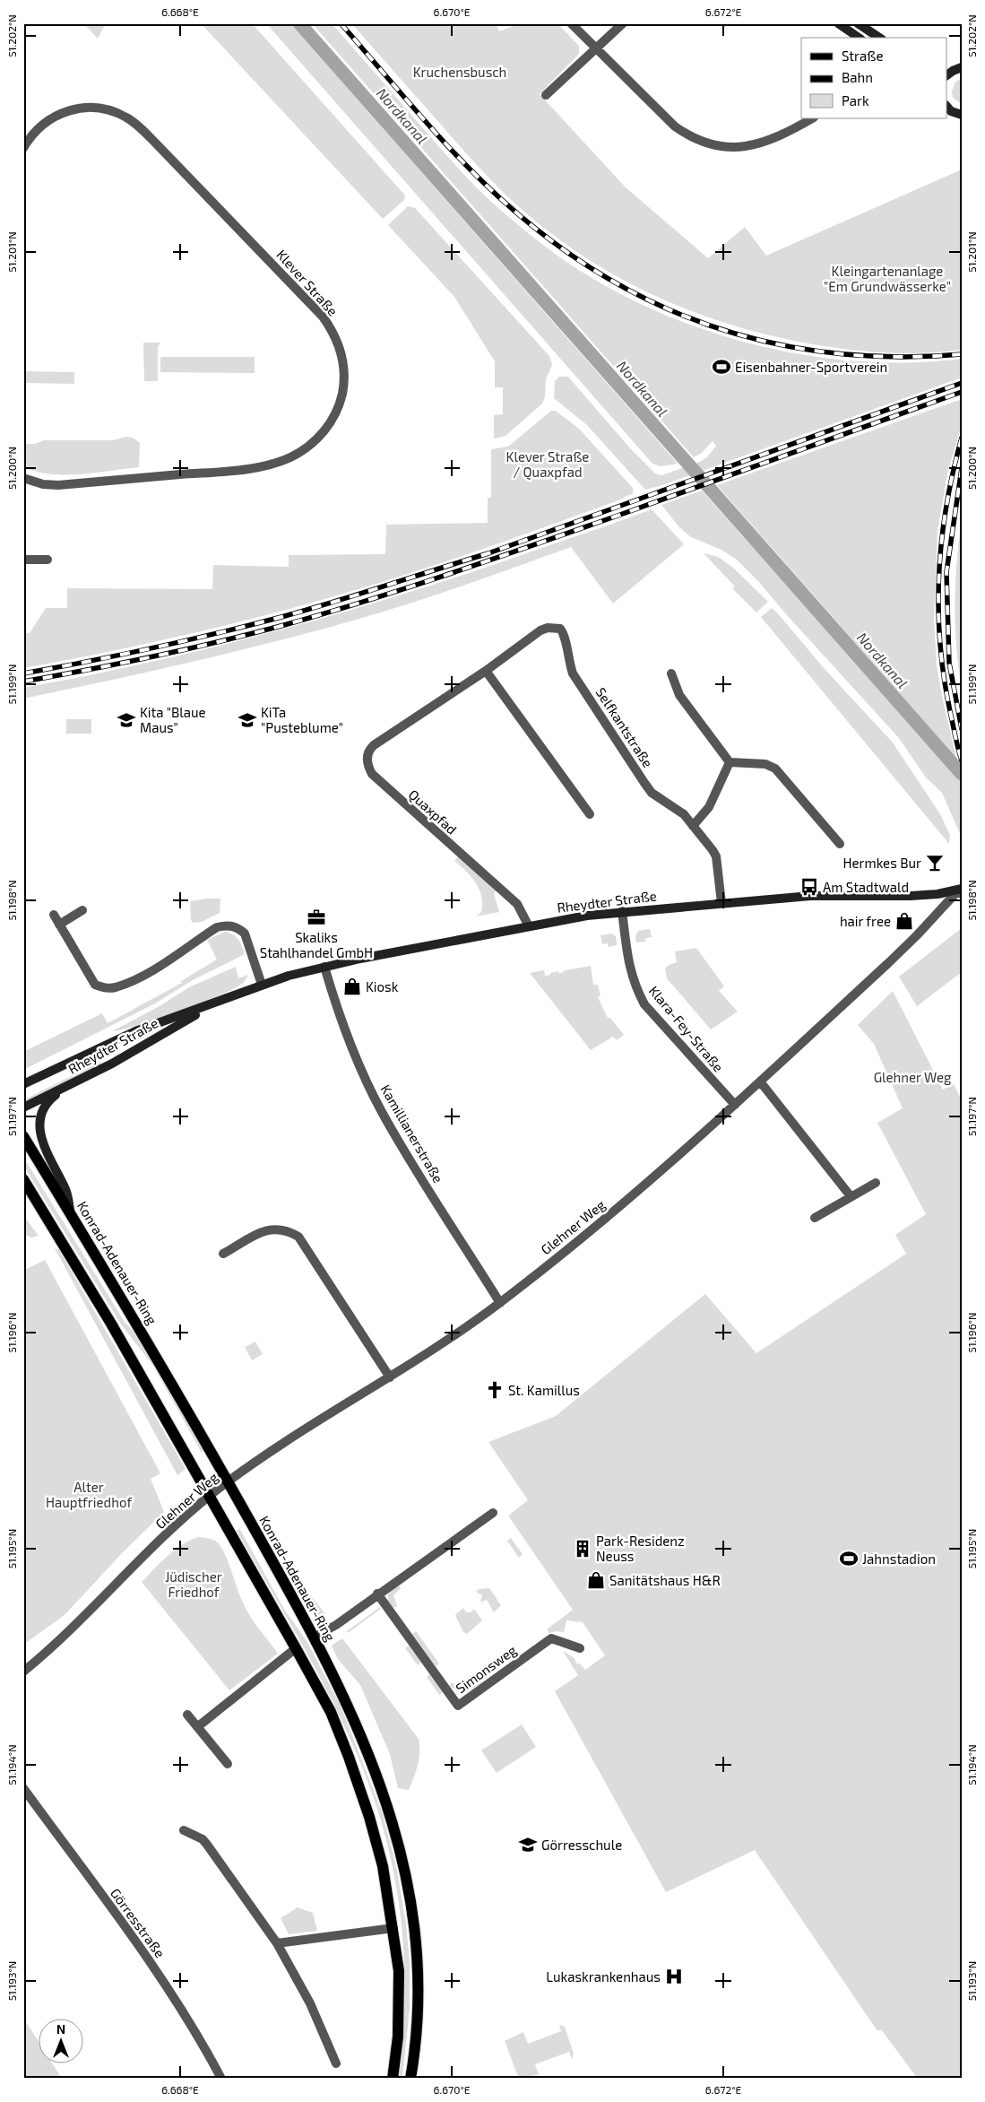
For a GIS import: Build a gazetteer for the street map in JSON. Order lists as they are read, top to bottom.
{
  "streets": {
    "main road": ["Rheydter Straße", "Konrad-Adenauer-Ring"],
    "street": [
      "Klever Straße",
      "Selfkantstraße",
      "Quaxpfad",
      "Klara-Fey-Straße",
      "Kamillianerstraße",
      "Glehner Weg",
      "Simonsweg",
      "Görresstraße"
    ]
  },
  "crossings": [
    ["Selfkantstraße", "Quaxpfad"],
    ["Selfkantstraße", "Rheydter Straße"],
    ["Quaxpfad", "Rheydter Straße"],
    ["Rheydter Straße", "Klara-Fey-Straße"],
    ["Rheydter Straße", "Kamillianerstraße"],
    ["Rheydter Straße", "Glehner Weg"],
    ["Klara-Fey-Straße", "Glehner Weg"],
    ["Kamillianerstraße", "Glehner Weg"],
    ["Glehner Weg", "Konrad-Adenauer-Ring"]
  ],
  "water": ["Nordkanal"],
  "parks": [
    "Kruchensbusch",
    "Kleingartenanlage \"Em Grundwässerke\"",
    "Klever Straße / Quaxpfad",
    "Glehner Weg",
    "Alter Hauptfriedhof",
    "Jüdischer Friedhof"
  ],
  "places": {
    "sports": ["Eisenbahner-Sportverein", "Jahnstadion"],
    "school or university": ["Kita \"Blaue Maus\"", "KiTa \"Pusteblume\"", "Görresschule"],
    "bar": ["Hermkes Bur"],
    "bus stop": ["Am Stadtwald"],
    "office": ["Skaliks Stahlhandel GmbH"],
    "shop": ["hair free", "Kiosk", "Sanitätshaus H&R"],
    "church": ["St. Kamillus"],
    "building": ["Park-Residenz Neuss"],
    "hospital": ["Lukaskrankenhaus"]
  },
  "legend": ["Straße", "Bahn", "Park"],
  "north": "top",
  "coordinates": [
    "6.668°E",
    "6.670°E",
    "6.672°E",
    "51.202°N",
    "51.201°N",
    "51.200°N",
    "51.199°N",
    "51.198°N",
    "51.197°N",
    "51.196°N",
    "51.195°N",
    "51.194°N",
    "51.193°N"
  ]
}
